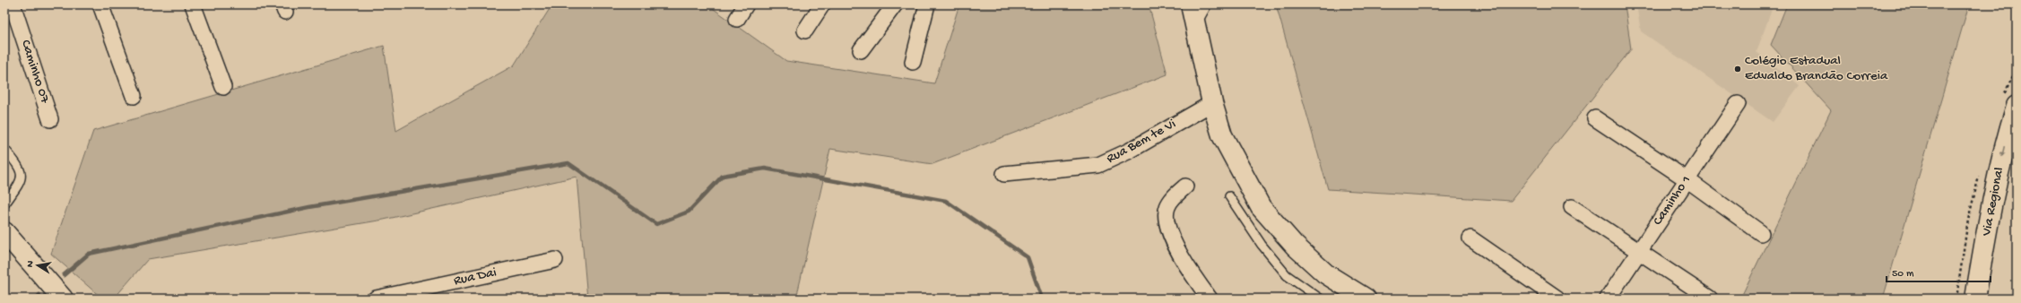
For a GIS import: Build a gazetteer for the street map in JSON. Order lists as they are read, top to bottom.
{
  "streets": {
    "main road": ["Via Regional"],
    "street": [
      "Caminho 07",
      "Rua Bem te Vi",
      "Caminho 1",
      "Rua Dai"
    ]
  },
  "one_way": ["Via Regional"],
  "places": ["Colégio Estadual Edvaldo Brandão Correia"],
  "scale_bar": "50 m",
  "north": "left"
}
